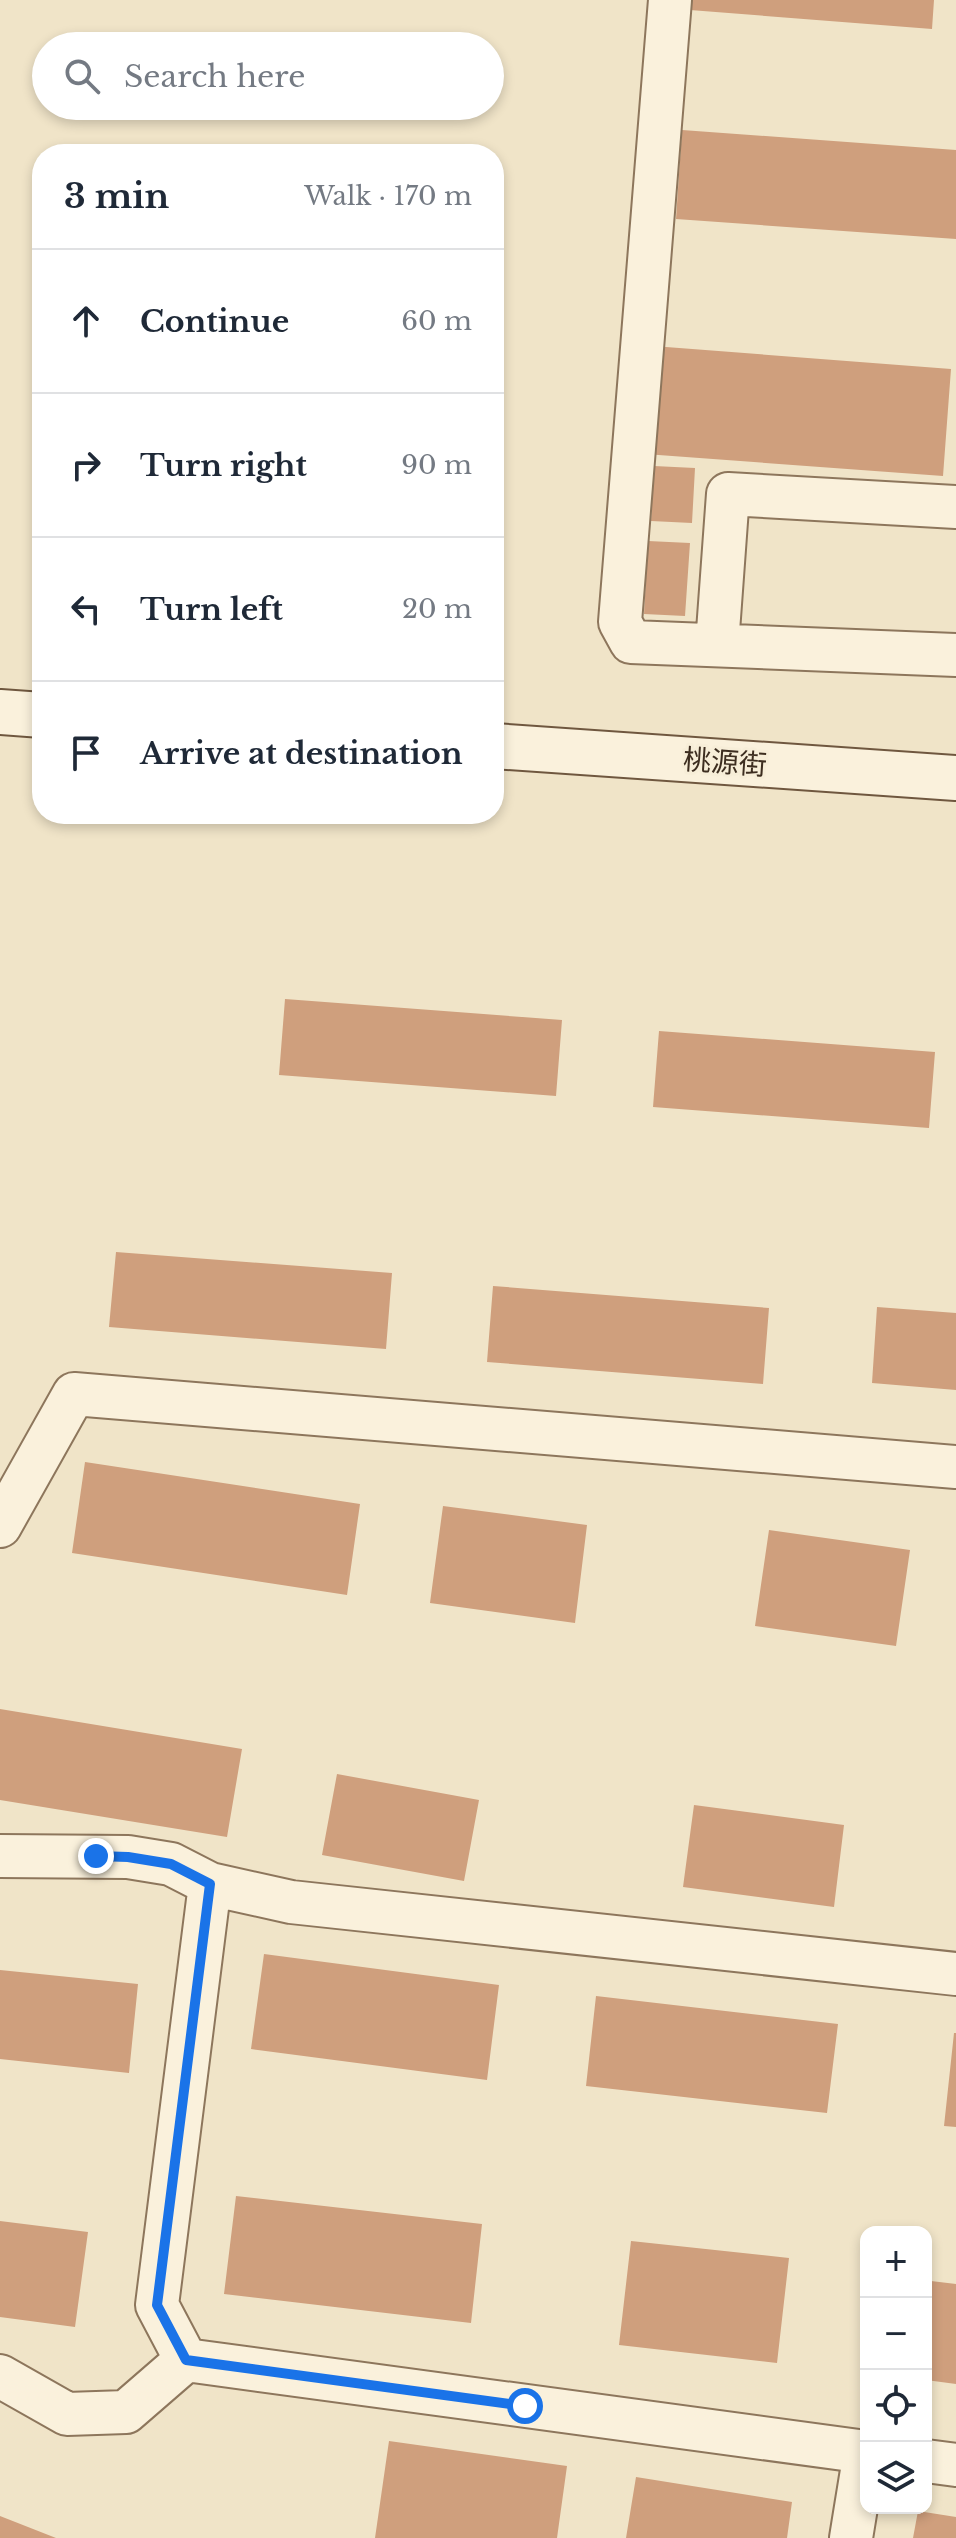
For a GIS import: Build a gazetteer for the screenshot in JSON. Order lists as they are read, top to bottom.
{
  "streets": {
    "street": ["桃源街"]
  },
  "page": {
    "search": "Search here",
    "heading": ["3 min", "Walk · 170 m"],
    "list": [
      ["Continue", "60 m"],
      ["Turn right", "90 m"],
      ["Turn left", "20 m"],
      "Arrive at destination"
    ],
    "map_buttons": ["+", "−"]
  }
}
